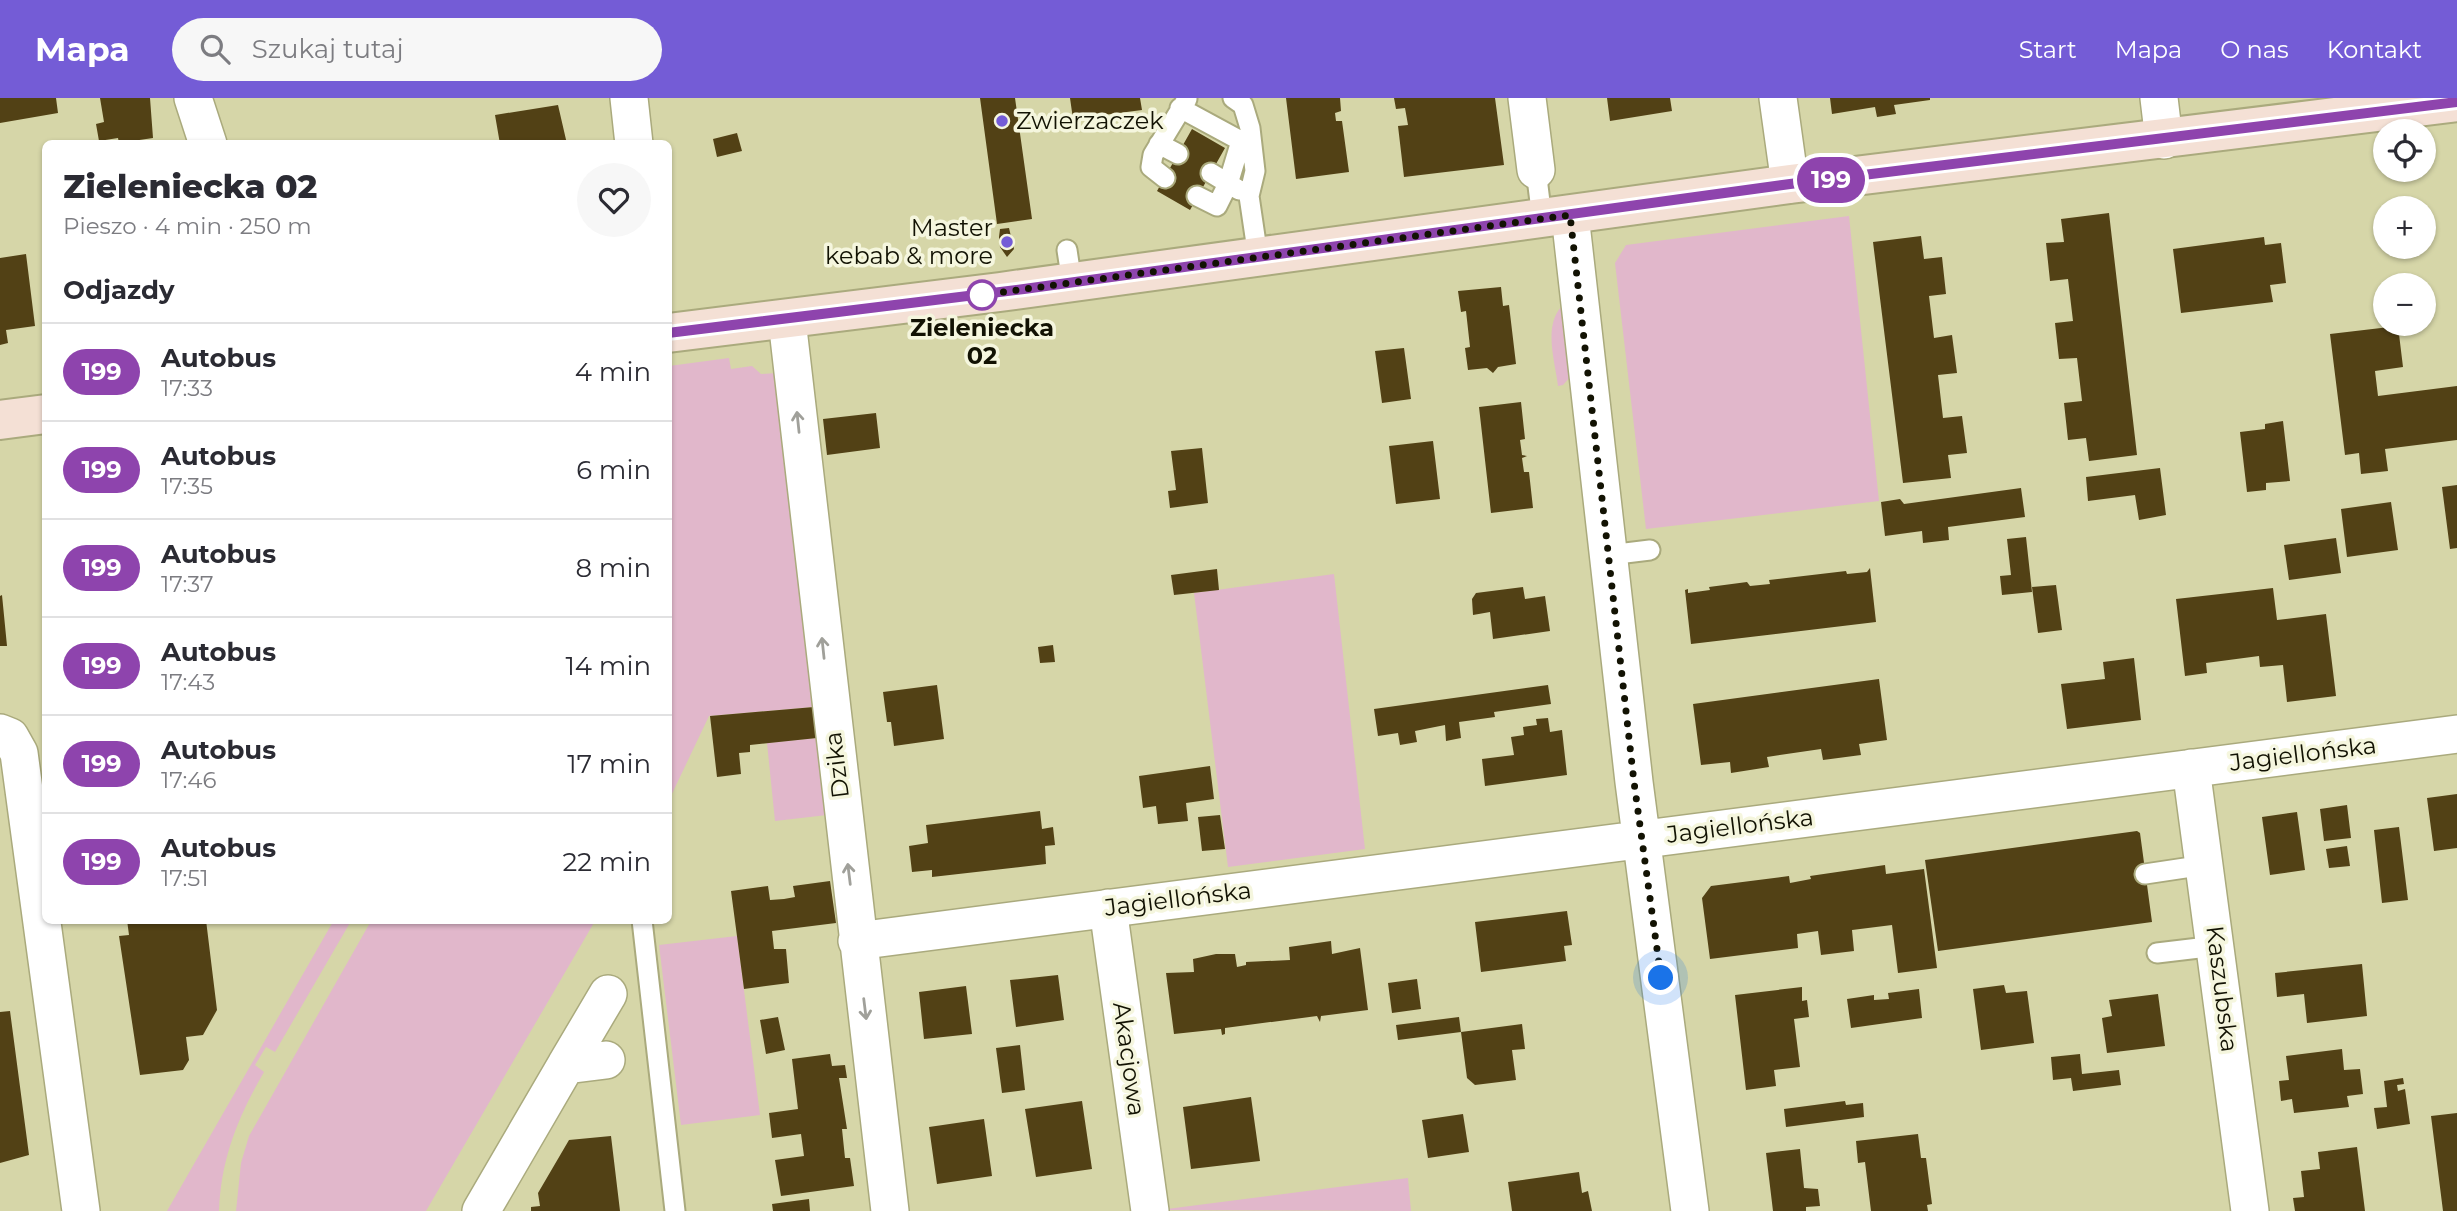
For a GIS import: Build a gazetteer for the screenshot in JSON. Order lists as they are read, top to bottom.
{
  "streets": {
    "street": [
      "Jagiellońska",
      "Dzika",
      "Kaszubska",
      "Akacjowa"
    ]
  },
  "crossings": [
    ["Jagiellońska", "Dzika"],
    ["Jagiellońska", "Kaszubska"],
    ["Jagiellońska", "Akacjowa"]
  ],
  "places": ["Zwierzaczek", "Master kebab & more", "Zieleniecka 02"],
  "lines": ["bus line 199"],
  "page": {
    "header": "Mapa",
    "search": "Szukaj tutaj",
    "nav": [
      "Start",
      "Mapa",
      "O nas",
      "Kontakt"
    ],
    "on_map": "199",
    "map_buttons": ["+", "−"],
    "heading": [
      ["Zieleniecka 02", "Pieszo · 4 min · 250 m"],
      "Odjazdy"
    ],
    "list": [
      {
        "mark": "199",
        "name": "Autobus",
        "note": "17:33",
        "value": "4 min"
      },
      {
        "mark": "199",
        "name": "Autobus",
        "note": "17:35",
        "value": "6 min"
      },
      {
        "mark": "199",
        "name": "Autobus",
        "note": "17:37",
        "value": "8 min"
      },
      {
        "mark": "199",
        "name": "Autobus",
        "note": "17:43",
        "value": "14 min"
      },
      {
        "mark": "199",
        "name": "Autobus",
        "note": "17:46",
        "value": "17 min"
      },
      {
        "mark": "199",
        "name": "Autobus",
        "note": "17:51",
        "value": "22 min"
      }
    ]
  }
}
